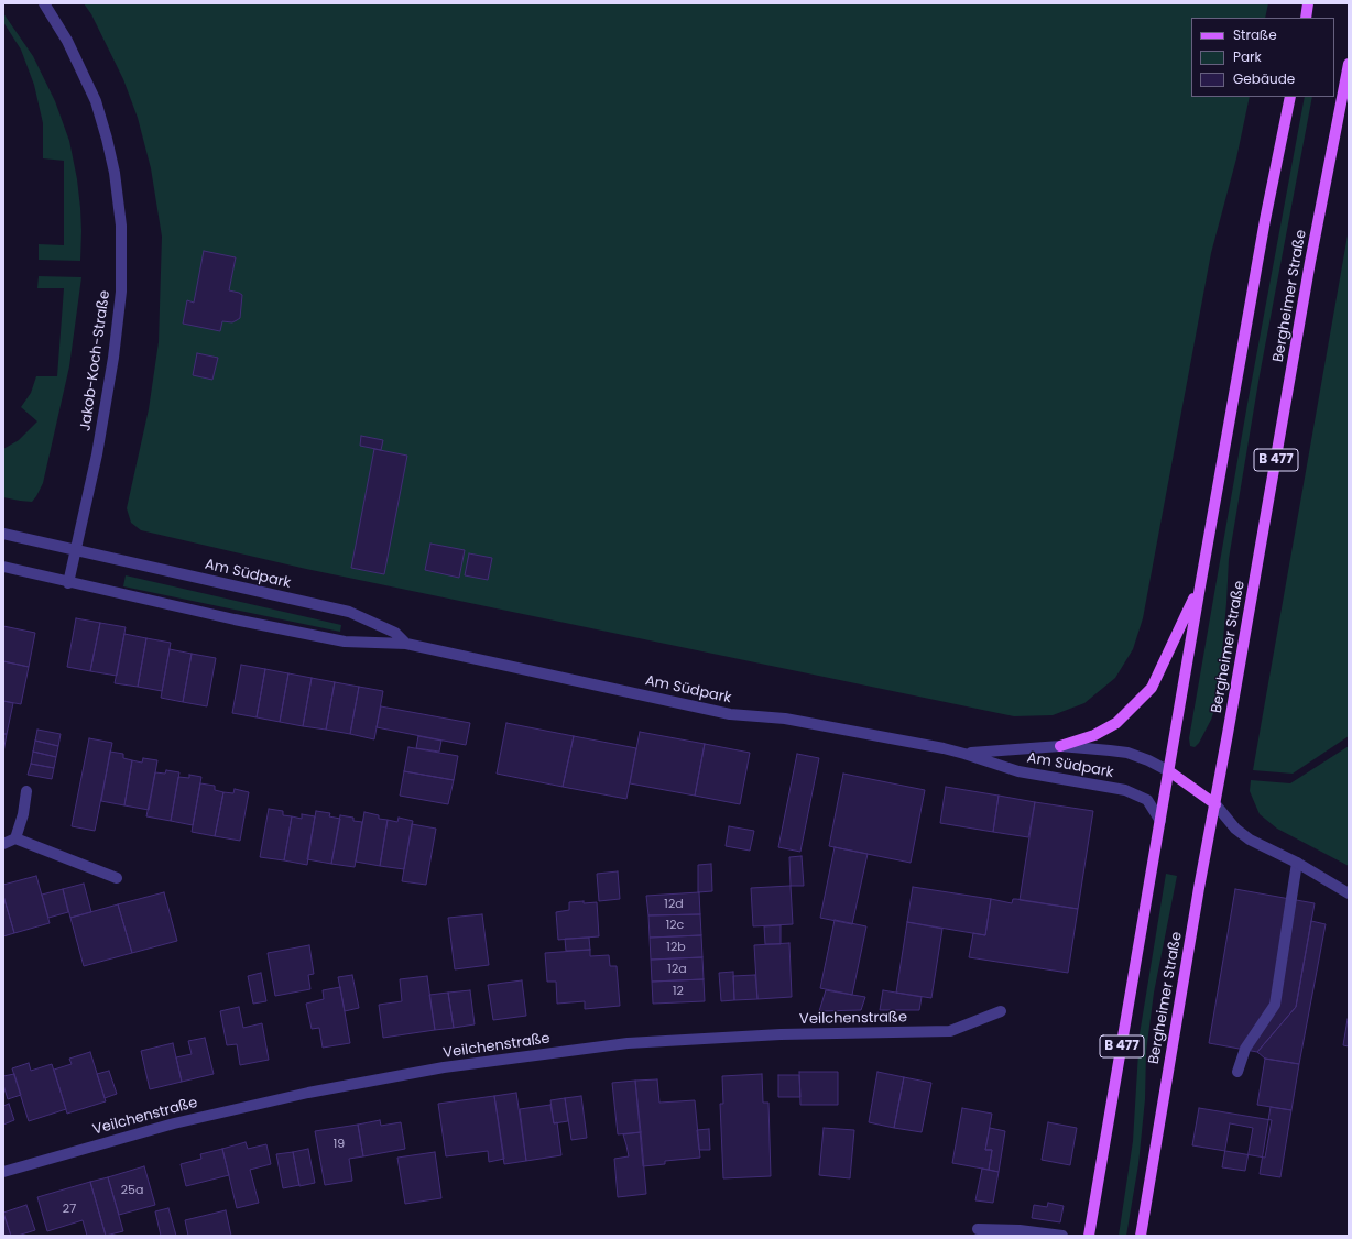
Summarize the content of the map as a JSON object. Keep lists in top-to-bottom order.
{
  "streets": {
    "main road": ["Bergheimer Straße", "B 477"],
    "street": ["Jakob-Koch-Straße", "Am Südpark", "Veilchenstraße"]
  },
  "crossings": [
    ["Jakob-Koch-Straße", "Am Südpark"],
    ["B 477", "Am Südpark"]
  ],
  "house_numbers": [
    "12d",
    "12c",
    "12b",
    "12a",
    "12",
    "19",
    "25a",
    "27"
  ],
  "legend": ["Straße", "Park", "Gebäude"]
}
